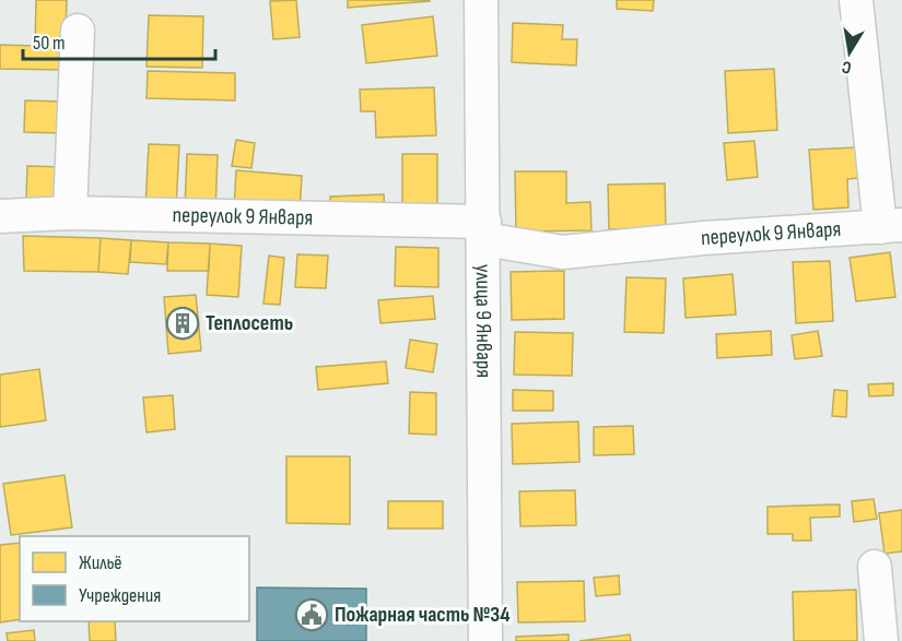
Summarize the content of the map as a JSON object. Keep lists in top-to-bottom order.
{
  "streets": {
    "street": ["переулок 9 Января", "улица 9 Января"]
  },
  "crossings": [
    ["переулок 9 Января", "улица 9 Января"]
  ],
  "places": {
    "building": ["Теплосеть"],
    "public building": ["Пожарная часть №34"]
  },
  "legend": ["Жильё", "Учреждения"],
  "scale_bar": "50 m",
  "north": "bottom"
}
